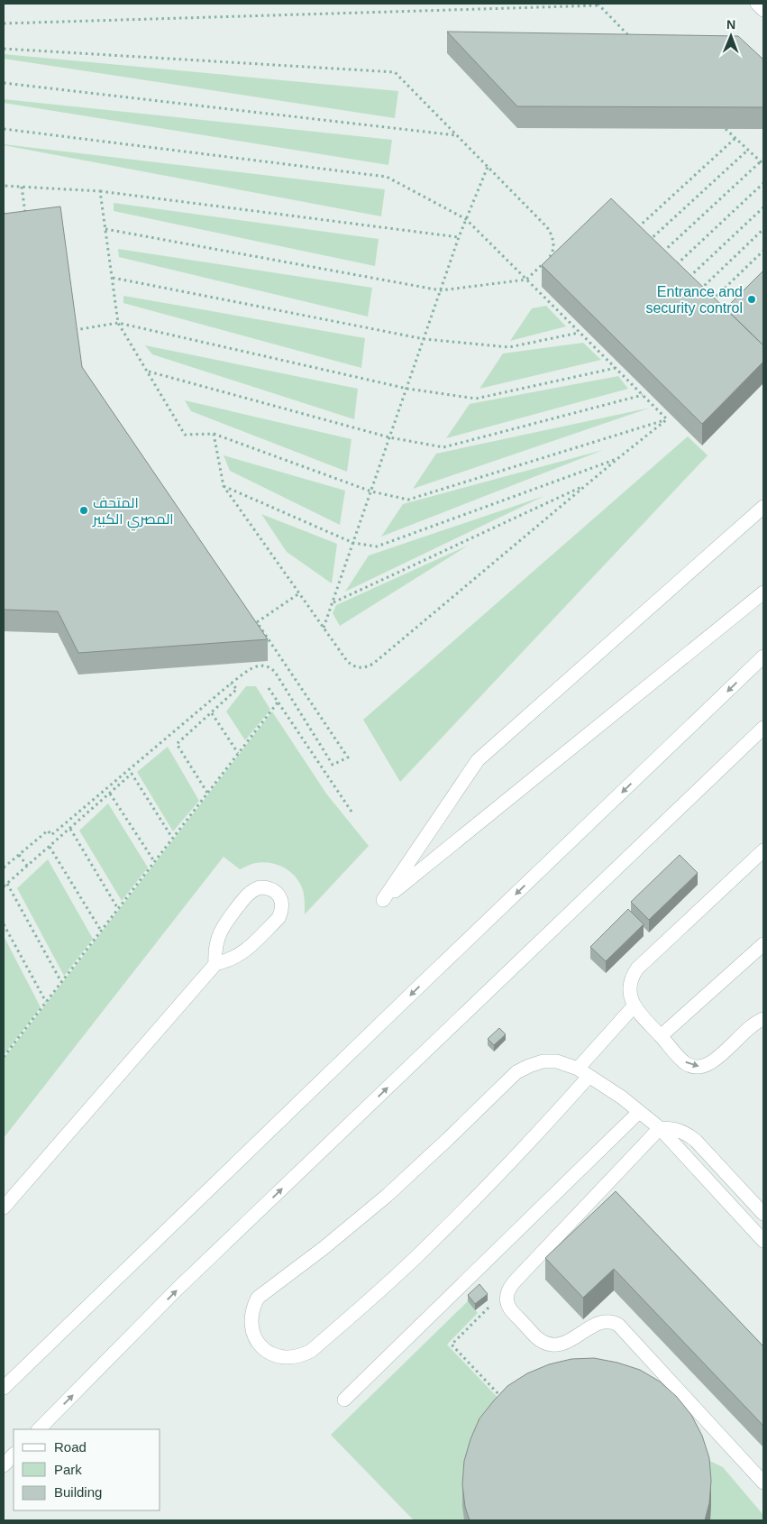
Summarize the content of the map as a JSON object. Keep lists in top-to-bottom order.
{
  "places": ["Entrance and security control", "المتحف المصري الكبير"],
  "legend": ["Road", "Park", "Building"],
  "north": "top"
}
